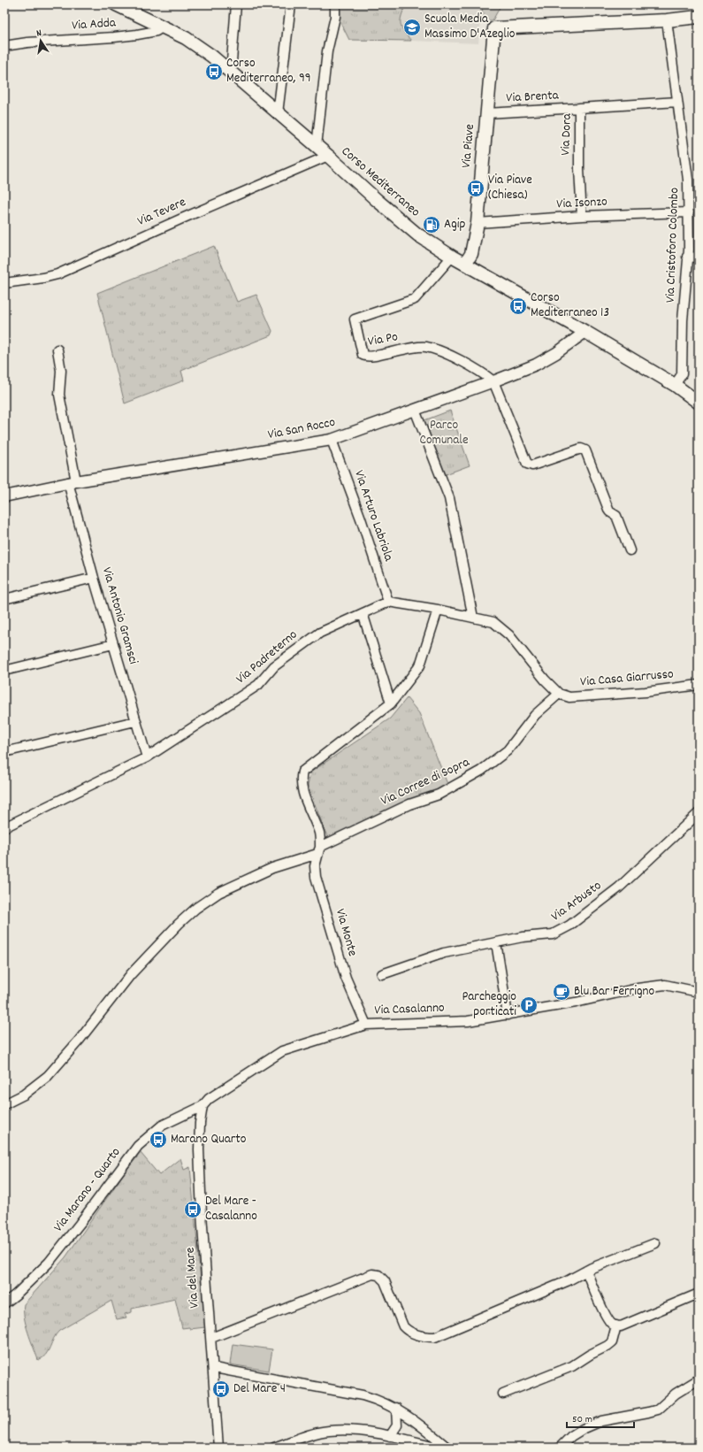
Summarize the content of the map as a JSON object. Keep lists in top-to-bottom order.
{
  "streets": {
    "main road": ["Via Piave", "Corso Mediterraneo"],
    "street": [
      "Via Adda",
      "Via Brenta",
      "Via Dora",
      "Via Isonzo",
      "Via Tevere",
      "Via Cristoforo Colombo",
      "Via Po",
      "Via San Rocco",
      "Via Arturo Labriola",
      "Via Antonio Gramsci",
      "Via Padreterno",
      "Via Casa Giarrusso",
      "Via Corree di Sopra",
      "Via Arbusto",
      "Via Monte",
      "Via Casalanno",
      "Via Marano - Quarto",
      "Via del Mare"
    ]
  },
  "crossings": [
    ["Via Adda", "Corso Mediterraneo"],
    ["Via Brenta", "Via Dora"],
    ["Via Brenta", "Via Piave"],
    ["Via Dora", "Via Isonzo"],
    ["Via Dora", "Via Cristoforo Colombo"],
    ["Via Piave", "Corso Mediterraneo"],
    ["Via Piave", "Via Isonzo"],
    ["Via Piave", "Via Cristoforo Colombo"],
    ["Corso Mediterraneo", "Via Tevere"],
    ["Corso Mediterraneo", "Via Cristoforo Colombo"],
    ["Corso Mediterraneo", "Via Po"],
    ["Corso Mediterraneo", "Via San Rocco"],
    ["Via Isonzo", "Via Cristoforo Colombo"],
    ["Via Po", "Via San Rocco"],
    ["Via San Rocco", "Via Arturo Labriola"],
    ["Via San Rocco", "Via Antonio Gramsci"],
    ["Via Arturo Labriola", "Via Padreterno"],
    ["Via Antonio Gramsci", "Via Padreterno"],
    ["Via Casa Giarrusso", "Via Corree di Sopra"],
    ["Via Corree di Sopra", "Via Monte"],
    ["Via Monte", "Via Casalanno"],
    ["Via Casalanno", "Via Marano - Quarto"],
    ["Via Casalanno", "Via del Mare"],
    ["Via Marano - Quarto", "Via del Mare"]
  ],
  "parks": ["Parco Comunale"],
  "places": {
    "school or university": ["Scuola Media Massimo D'Azeglio"],
    "bus stop": [
      "Corso Mediterraneo, 99",
      "Via Piave (Chiesa)",
      "Corso Mediterraneo 13",
      "Marano Quarto",
      "Del Mare - Casalanno",
      "Del Mare 4"
    ],
    "fuel station": ["Agip"],
    "cafe": ["Blu Bar Ferrigno"],
    "parking": ["Parcheggio porticati"]
  },
  "scale_bar": "50 m",
  "north": "top"
}
